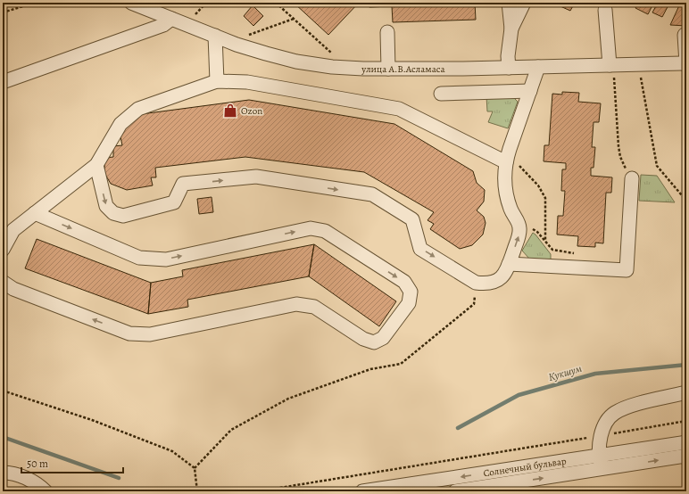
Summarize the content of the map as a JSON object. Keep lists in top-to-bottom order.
{
  "streets": {
    "street": ["улица А.В.Асламаса", "Солнечный бульвар"]
  },
  "water": ["Кукшум"],
  "places": {
    "shop": ["Ozon"]
  },
  "scale_bar": "50 m"
}
